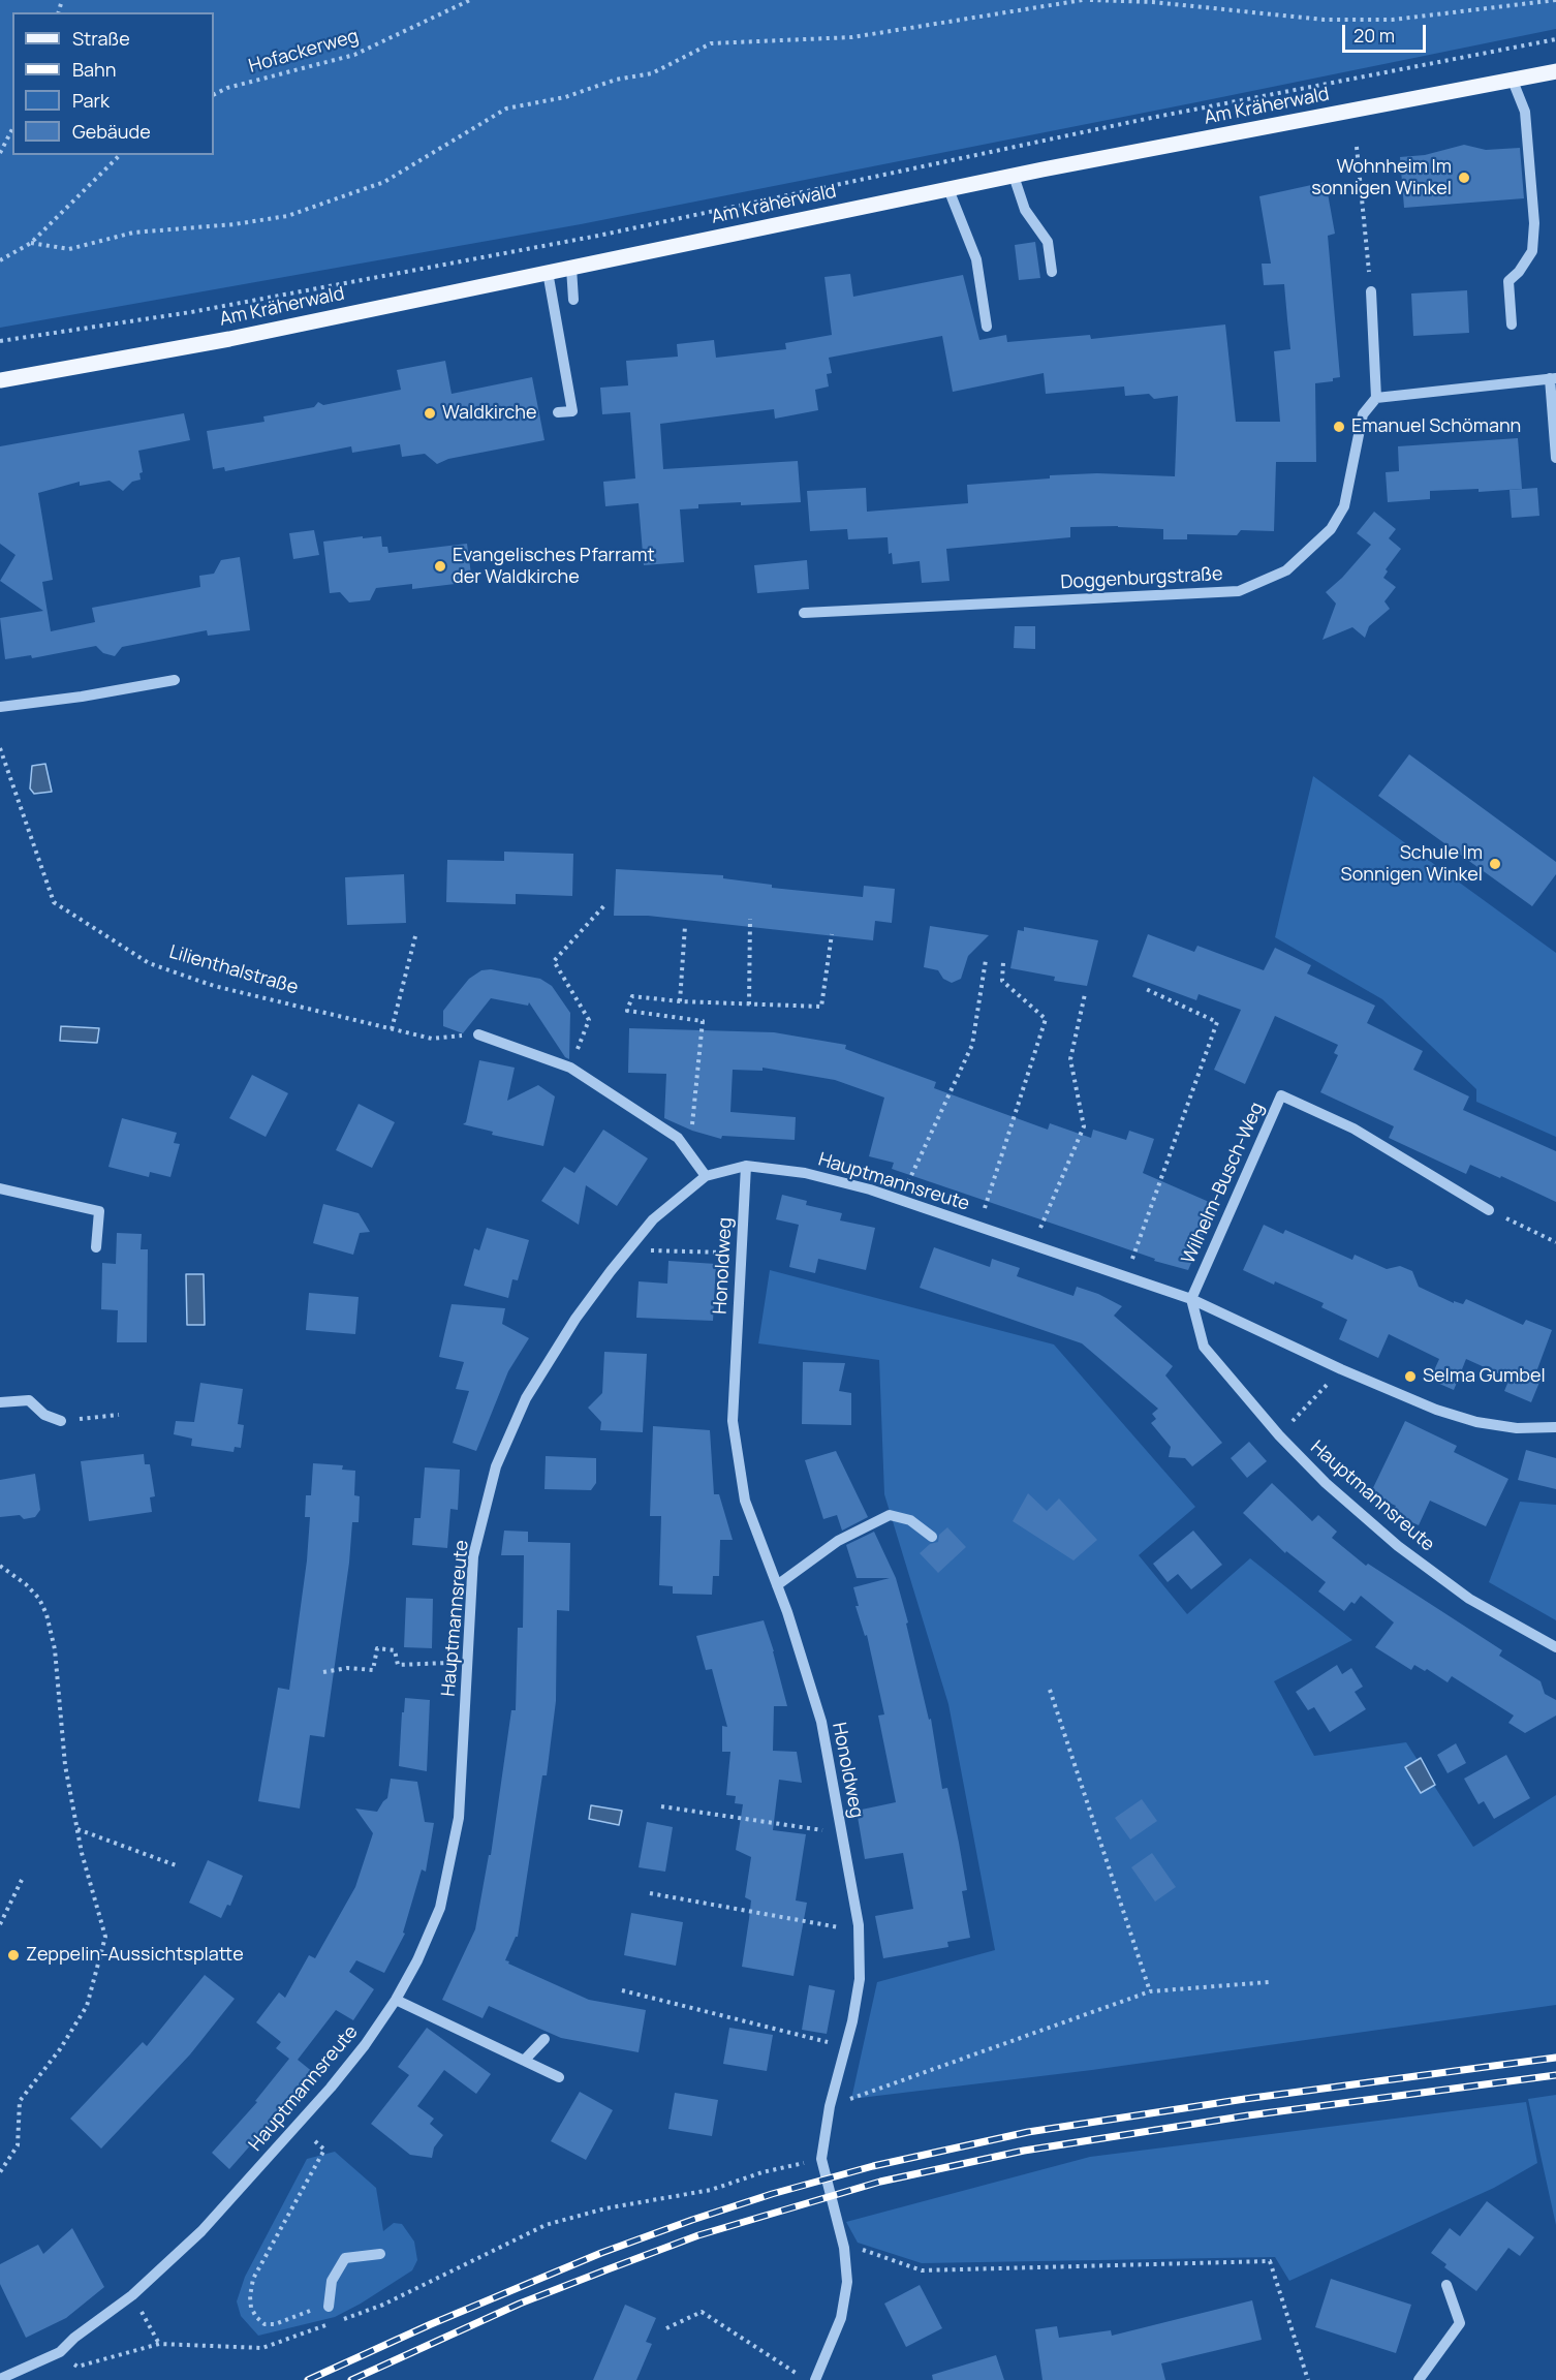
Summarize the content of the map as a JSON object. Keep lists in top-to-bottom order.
{
  "streets": {
    "main road": ["Am Kräherwald"],
    "street": [
      "Doggenburgstraße",
      "Hauptmannsreute",
      "Wilhelm-Busch-Weg",
      "Honoldweg"
    ],
    "path": ["Hofackerweg", "Lilienthalstraße"]
  },
  "crossings": [
    ["Hauptmannsreute", "Wilhelm-Busch-Weg"],
    ["Hauptmannsreute", "Honoldweg"]
  ],
  "places": [
    "Wohnheim Im sonnigen Winkel",
    "Waldkirche",
    "Emanuel Schömann",
    "Evangelisches Pfarramt der Waldkirche",
    "Schule Im Sonnigen Winkel",
    "Selma Gumbel",
    "Zeppelin-Aussichtsplatte"
  ],
  "legend": [
    "Straße",
    "Bahn",
    "Park",
    "Gebäude"
  ],
  "scale_bar": "20 m"
}
